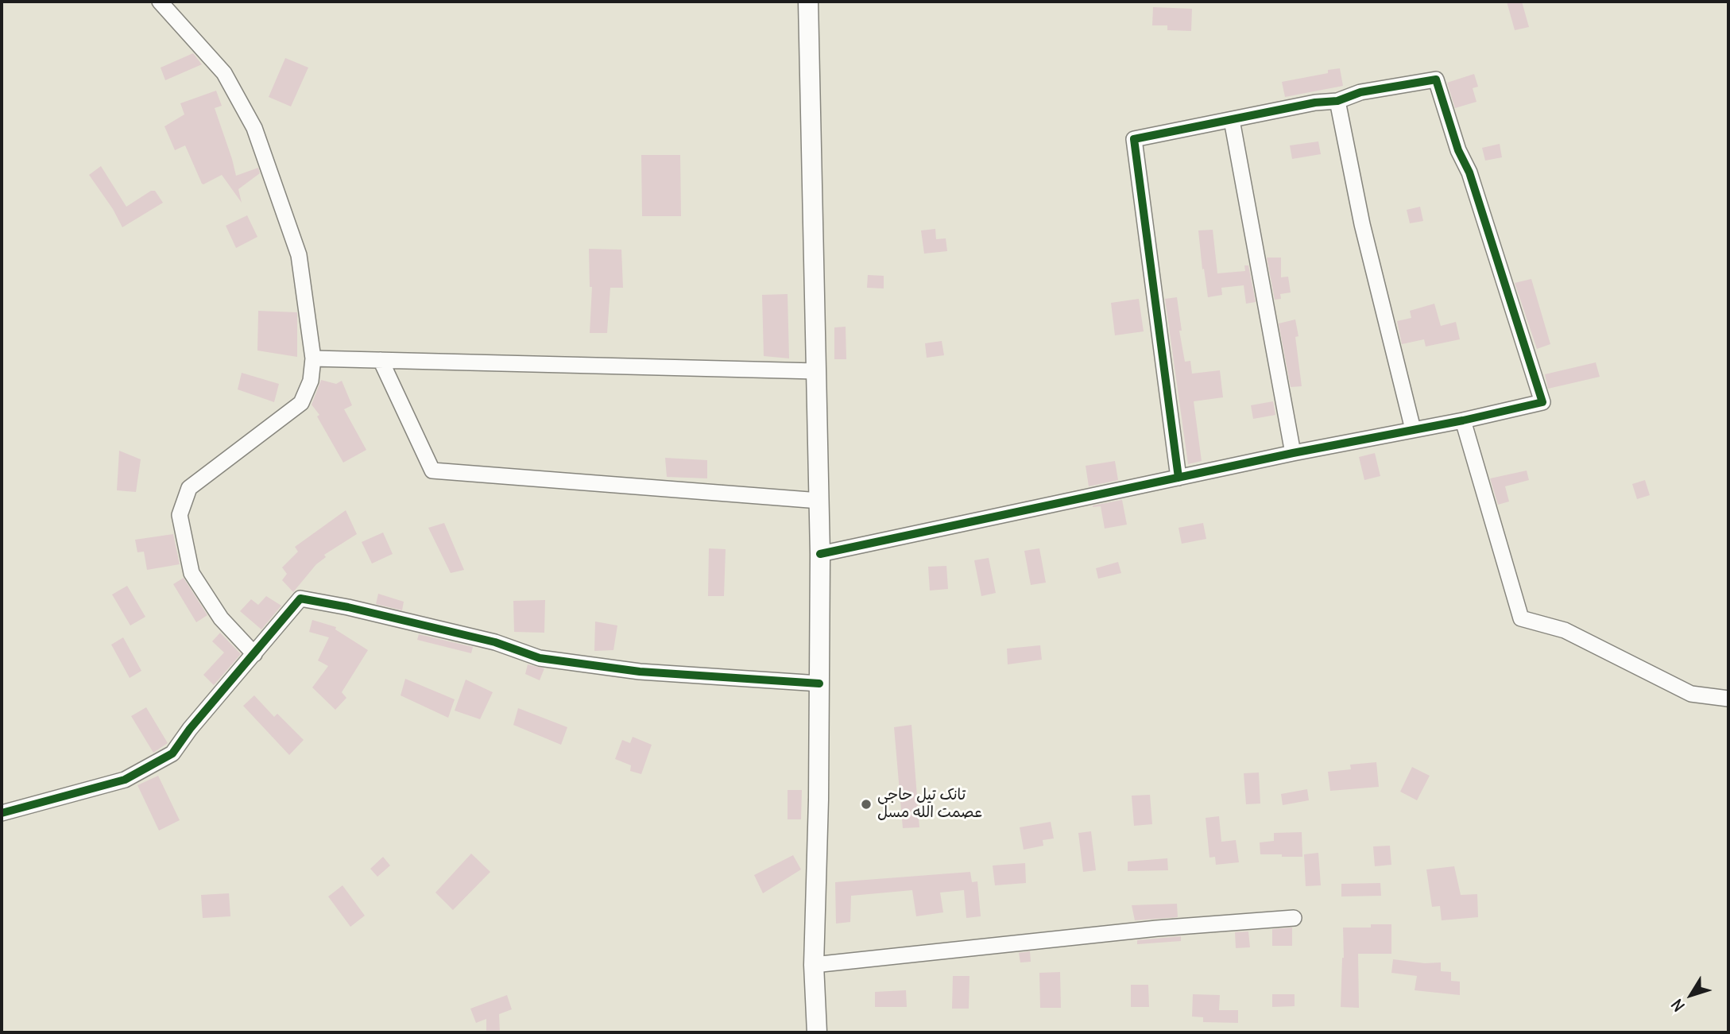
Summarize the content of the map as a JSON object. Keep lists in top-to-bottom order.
{
  "places": ["تانک تیل حاجی عصمت الله مسل"],
  "north": "bottom left"
}
